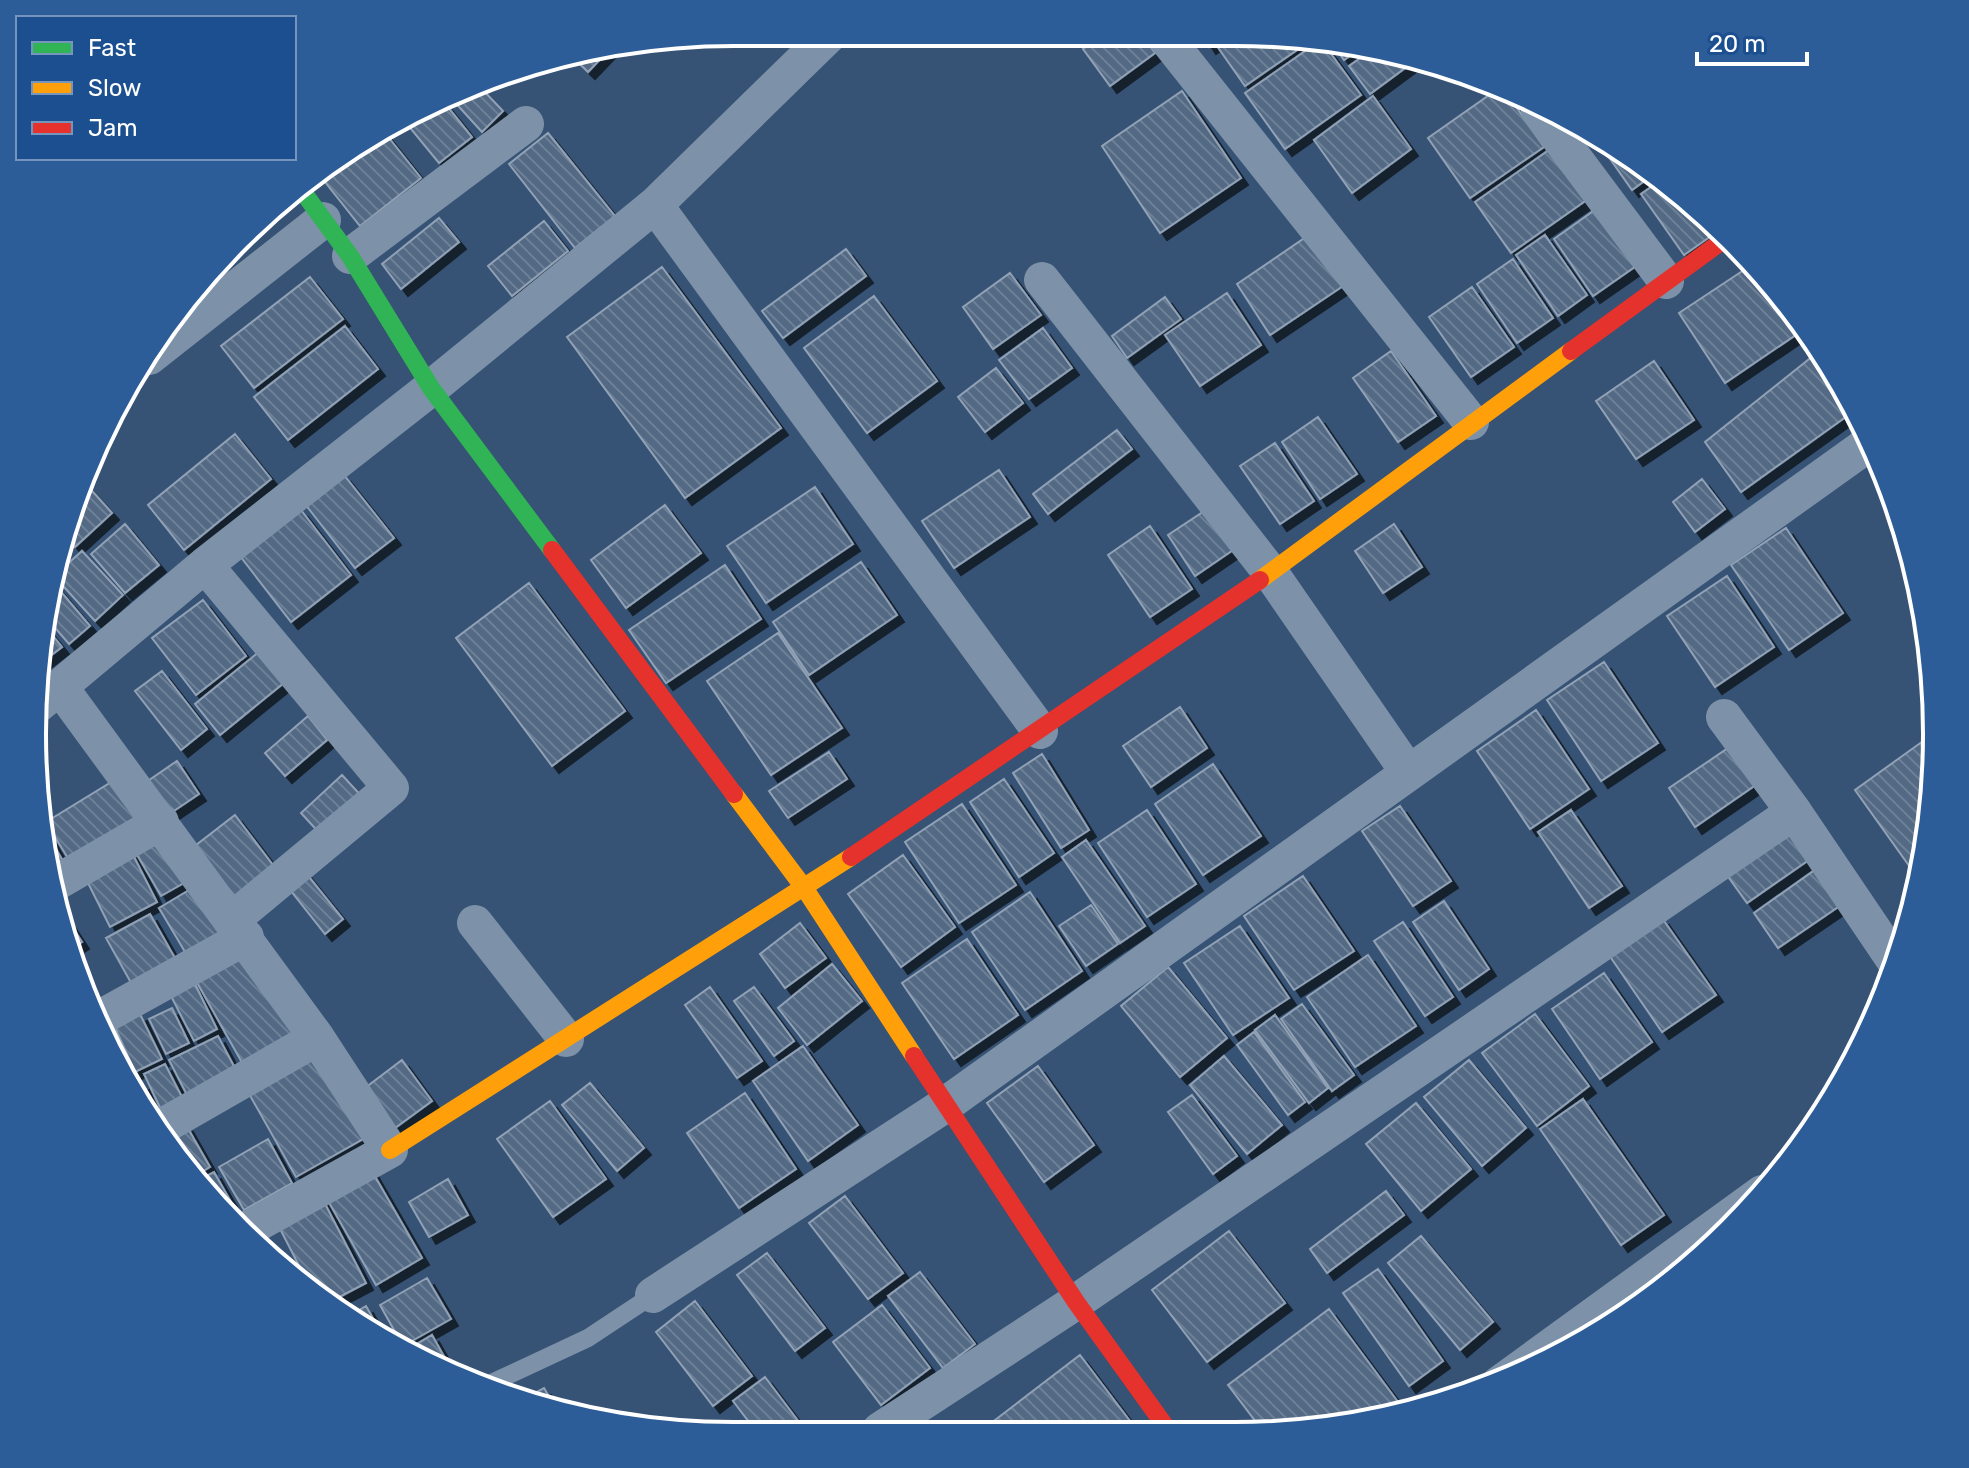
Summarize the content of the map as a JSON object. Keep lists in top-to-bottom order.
{
  "legend": ["Fast", "Slow", "Jam"],
  "scale_bar": "20 m"
}
